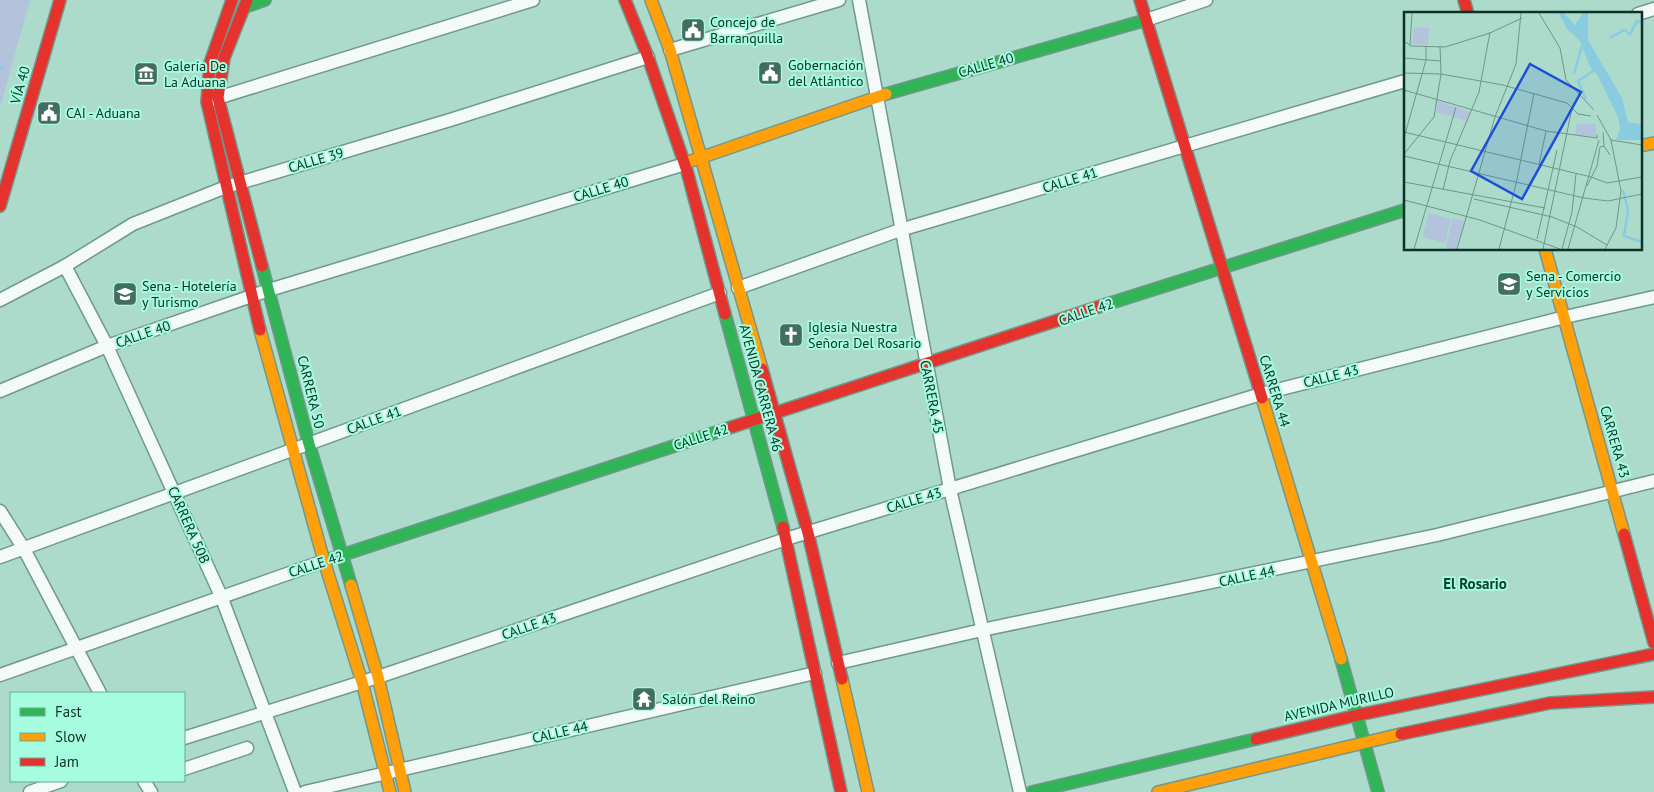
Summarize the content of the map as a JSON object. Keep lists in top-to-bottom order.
{
  "streets": {
    "main road": [
      "CALLE 40",
      "VÍA 40",
      "CALLE 42",
      "AVENIDA CARRERA 46",
      "CARRERA 44",
      "CARRERA 50",
      "CARRERA 43",
      "AVENIDA MURILLO"
    ],
    "street": [
      "CALLE 39",
      "CALLE 41",
      "CALLE 43",
      "CARRERA 45",
      "CARRERA 50B",
      "CALLE 44"
    ]
  },
  "crossings": [
    ["CALLE 40", "AVENIDA CARRERA 46"],
    ["CALLE 40", "CARRERA 44"],
    ["CALLE 40", "CARRERA 50"],
    ["CALLE 40", "CARRERA 45"],
    ["CALLE 40", "CARRERA 50B"],
    ["CALLE 39", "AVENIDA CARRERA 46"],
    ["CALLE 39", "CARRERA 50"],
    ["CALLE 39", "CARRERA 50B"],
    ["CALLE 41", "AVENIDA CARRERA 46"],
    ["CALLE 41", "CARRERA 44"],
    ["CALLE 41", "CARRERA 50"],
    ["CALLE 41", "CARRERA 45"],
    ["CALLE 41", "CARRERA 50B"],
    ["CALLE 42", "AVENIDA CARRERA 46"],
    ["CALLE 42", "CARRERA 44"],
    ["CALLE 42", "CARRERA 50"],
    ["CALLE 42", "CARRERA 45"],
    ["CALLE 42", "CARRERA 50B"],
    ["CALLE 43", "AVENIDA CARRERA 46"],
    ["CALLE 43", "CARRERA 44"],
    ["CALLE 43", "CARRERA 50"],
    ["CALLE 43", "CARRERA 45"],
    ["CALLE 43", "CARRERA 43"],
    ["CALLE 43", "CARRERA 50B"],
    ["AVENIDA CARRERA 46", "CALLE 44"],
    ["CARRERA 44", "CALLE 44"],
    ["CARRERA 44", "AVENIDA MURILLO"],
    ["CARRERA 50", "CALLE 44"],
    ["CARRERA 45", "CALLE 44"],
    ["CARRERA 43", "CALLE 44"]
  ],
  "districts": ["El Rosario"],
  "places": {
    "public building": ["Concejo de Barranquilla", "Gobernación del Atlántico", "CAI - Aduana"],
    "museum": ["Galería De La Aduana"],
    "school or university": ["Sena - Comercio y Servicios", "Sena - Hotelería y Turismo"],
    "church": ["Iglesia Nuestra Señora Del Rosario"],
    "temple": ["Salón del Reino"]
  },
  "legend": ["Fast", "Slow", "Jam"]
}
